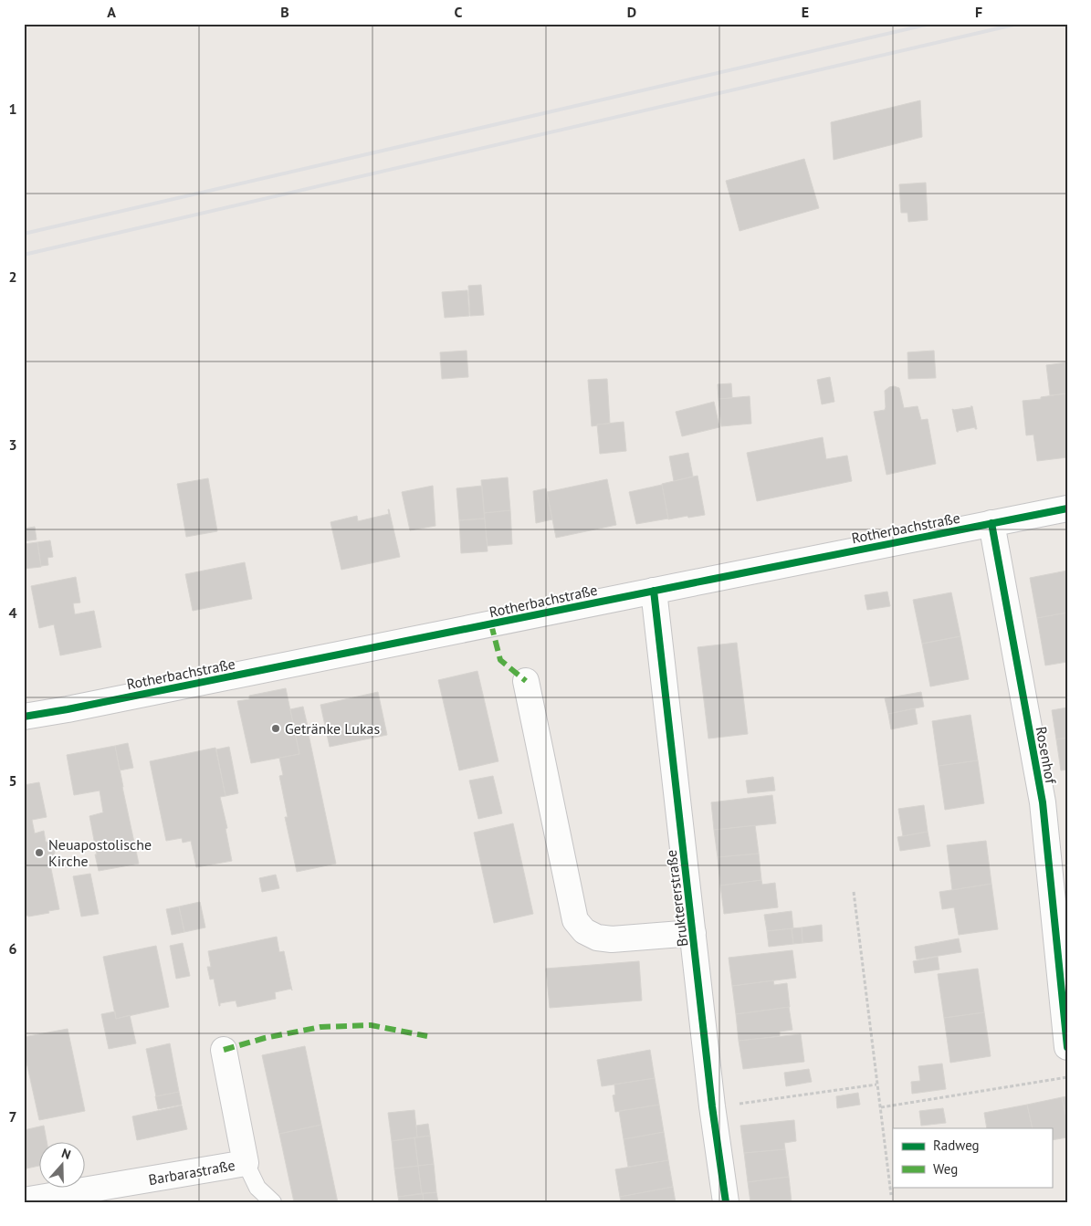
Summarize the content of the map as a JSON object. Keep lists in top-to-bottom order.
{
  "streets": {
    "street": [
      "Rotherbachstraße",
      "Rosenhof",
      "Bruktererstraße",
      "Barbarastraße"
    ]
  },
  "crossings": [
    ["Rotherbachstraße", "Rosenhof"],
    ["Rotherbachstraße", "Bruktererstraße"]
  ],
  "places": ["Getränke Lukas", "Neuapostolische Kirche"],
  "legend": ["Radweg", "Weg"],
  "north": "top",
  "grid": {
    "columns": [
      "A",
      "B",
      "C",
      "D",
      "E",
      "F"
    ],
    "rows": [
      "1",
      "2",
      "3",
      "4",
      "5",
      "6",
      "7"
    ]
  }
}
